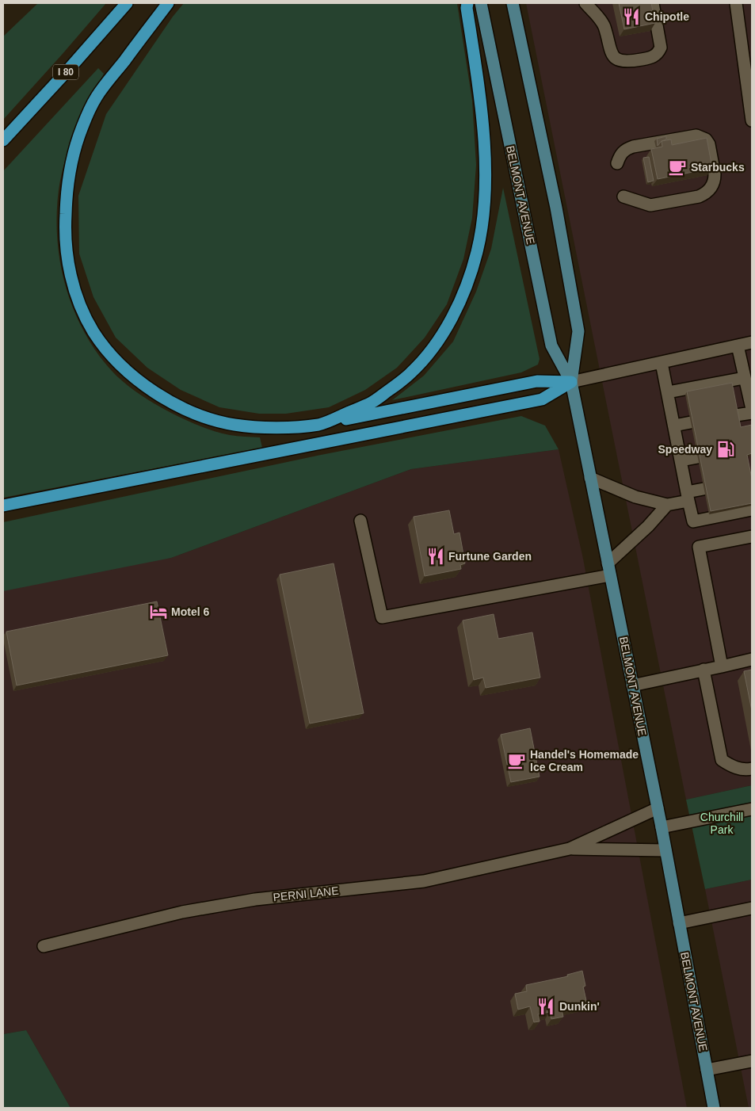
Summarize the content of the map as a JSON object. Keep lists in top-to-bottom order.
{
  "streets": {
    "highway": ["I 80"],
    "main road": ["BELMONT AVENUE"],
    "lane": ["PERNI LANE"]
  },
  "parks": ["Churchill Park"],
  "places": {
    "restaurant": ["Chipotle", "Furtune Garden", "Dunkin'"],
    "cafe": ["Starbucks", "Handel's Homemade Ice Cream"],
    "fuel station": ["Speedway"],
    "hotel": ["Motel 6"]
  }
}
